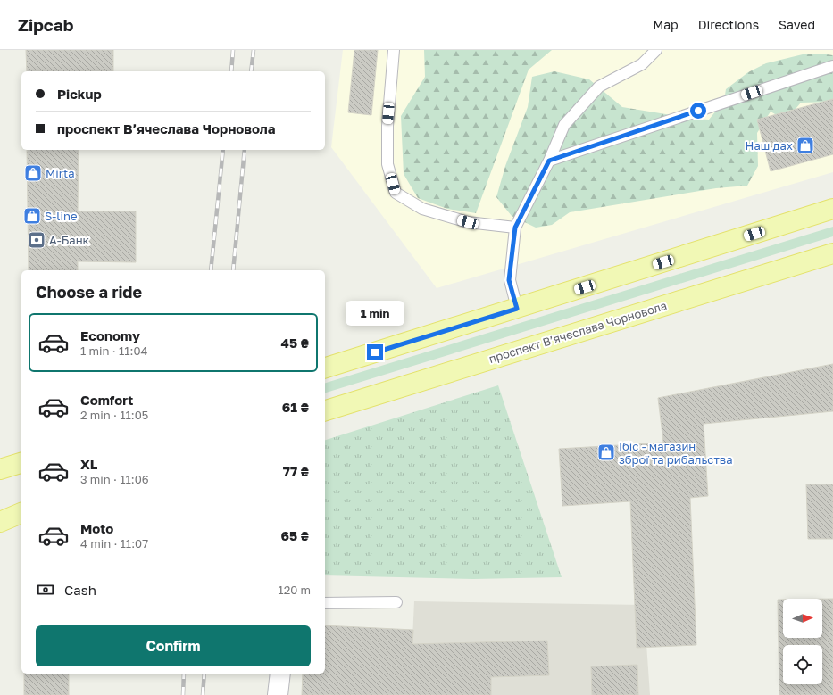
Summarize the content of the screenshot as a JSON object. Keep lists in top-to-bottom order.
{
  "streets": {
    "main road": ["проспект Вʼячеслава Чорновола"]
  },
  "places": {
    "shop": [
      "Наш дах",
      "Mirta",
      "S-line",
      "Ібіс - магазин зброї та рибальства"
    ],
    "bank": ["А-Банк"]
  },
  "north": "right",
  "page": {
    "header": "Zipcab",
    "nav": ["Map", "Directions", "Saved"],
    "banner": ["Pickup", "проспект Вʼячеслава Чорновола"],
    "heading": "Choose a ride",
    "bubble": "1 min",
    "list": [
      {
        "name": "Economy",
        "note": "1 min · 11:04",
        "value": "45 ₴"
      },
      {
        "name": "Comfort",
        "note": "2 min · 11:05",
        "value": "61 ₴"
      },
      {
        "name": "XL",
        "note": "3 min · 11:06",
        "value": "77 ₴"
      },
      {
        "name": "Moto",
        "note": "4 min · 11:07",
        "value": "65 ₴"
      }
    ],
    "pay": ["Cash", "120 m"],
    "buttons": "Confirm"
  }
}
